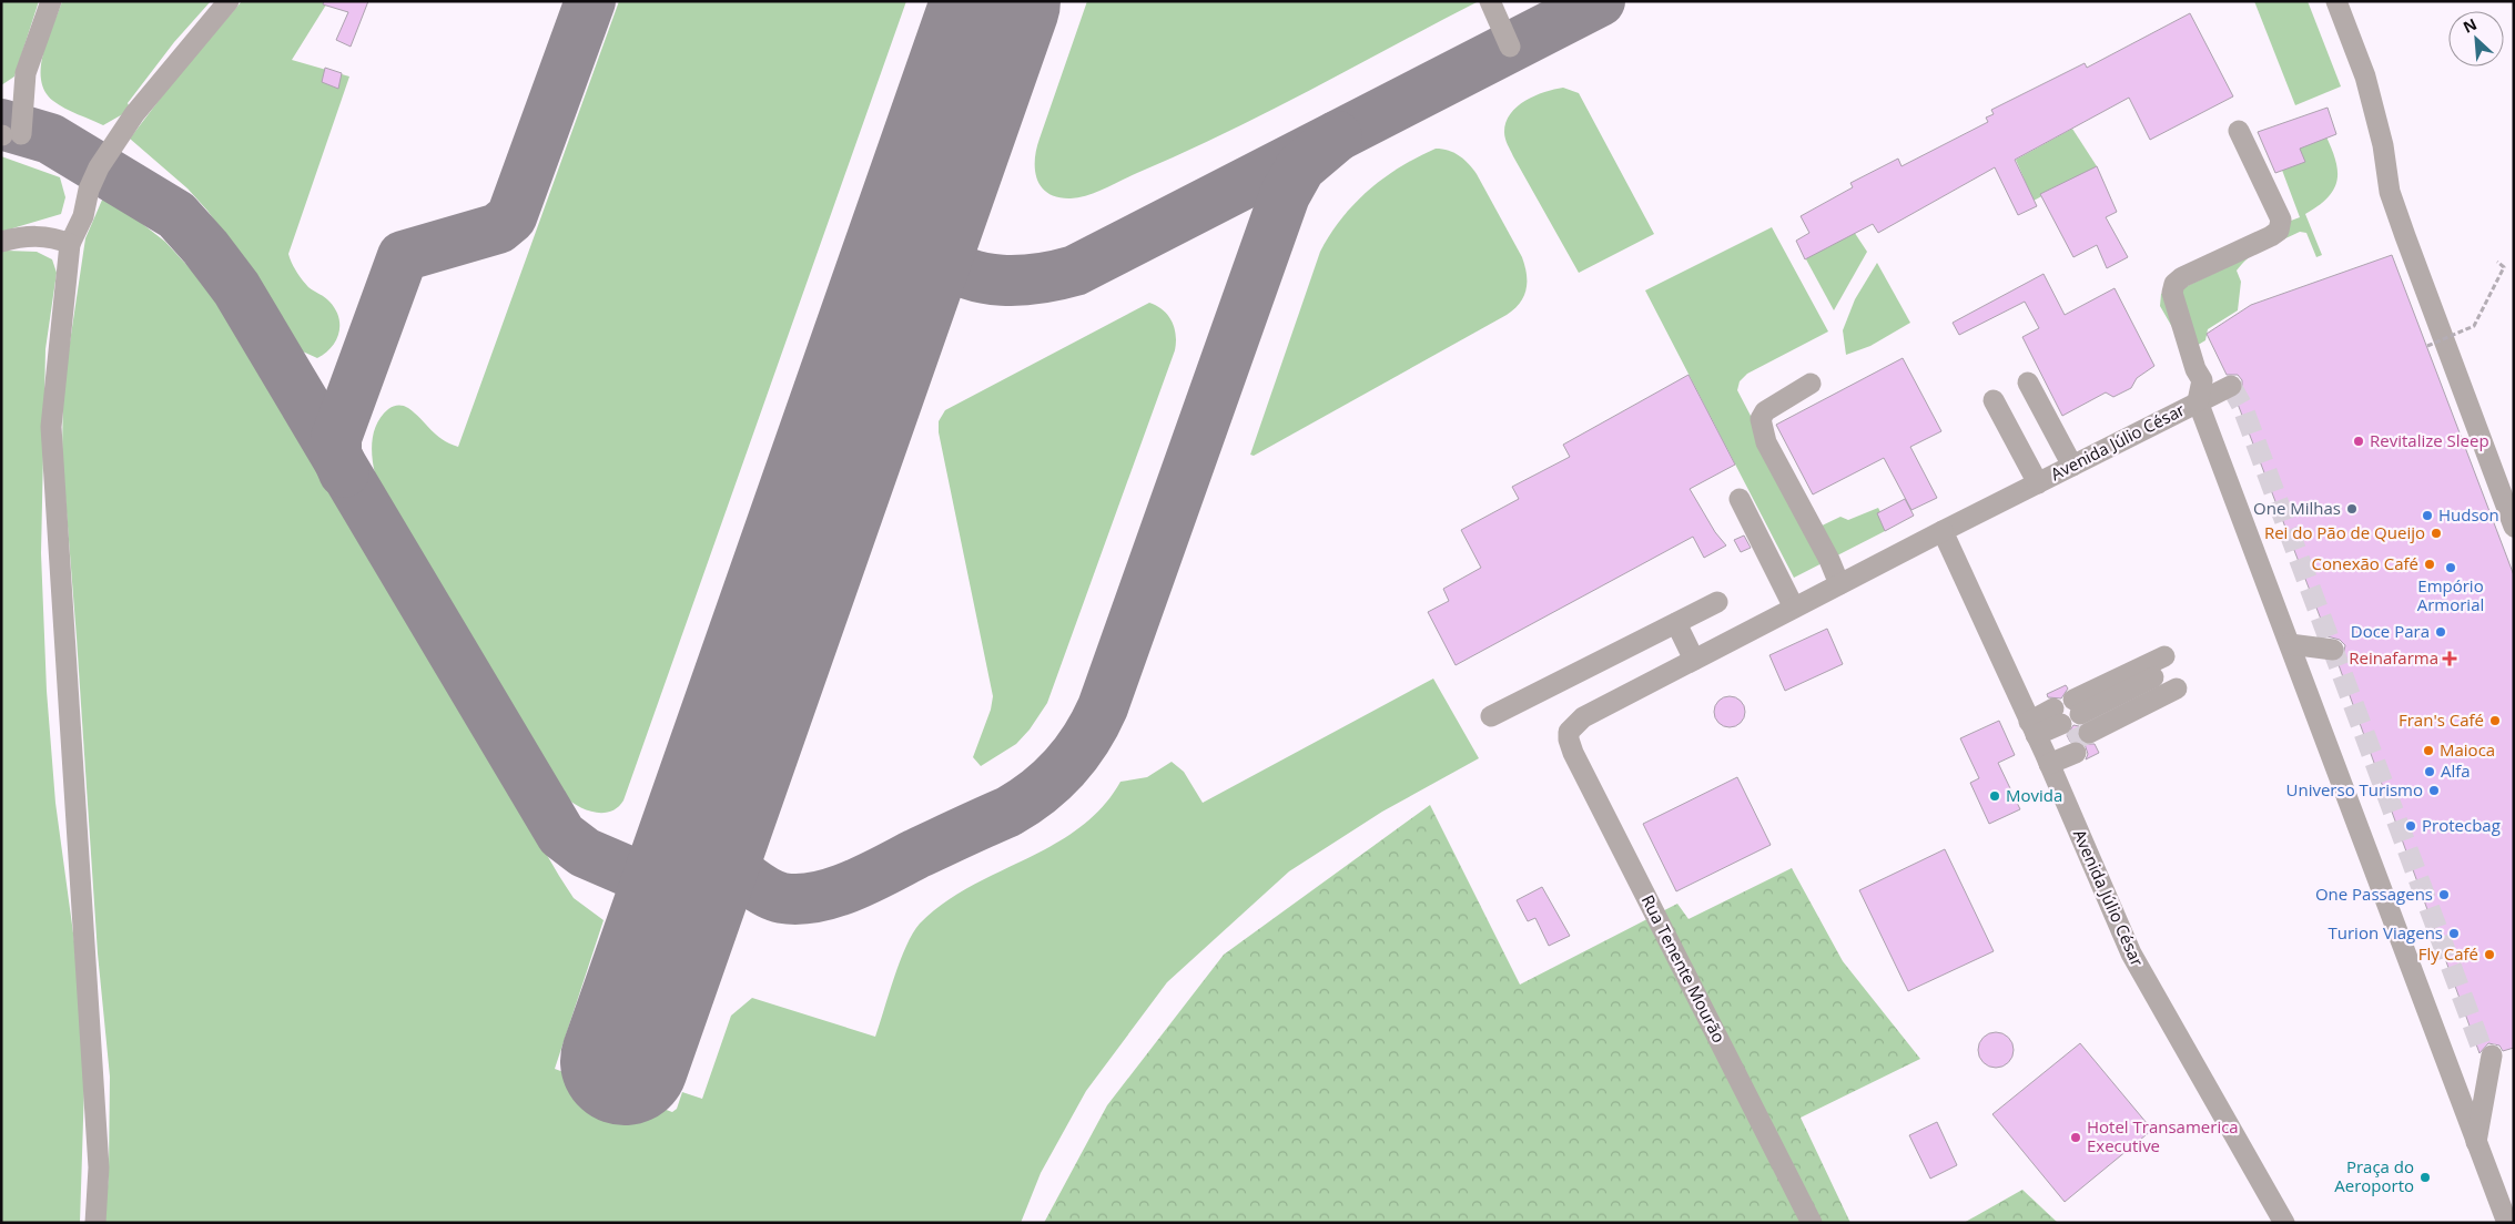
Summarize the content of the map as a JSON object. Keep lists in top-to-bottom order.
{
  "streets": {
    "street": ["Avenida Júlio César", "Rua Tenente Mourão"]
  },
  "places": {
    "other": [
      "Revitalize Sleep",
      "One Milhas",
      "Hudson",
      "Rei do Pão de Queijo",
      "Conexão Café",
      "Empório Armorial",
      "Doce Para",
      "Fran's Café",
      "Maioca",
      "Alfa",
      "Universo Turismo",
      "Movida",
      "Protecbag",
      "One Passagens",
      "Turion Viagens",
      "Fly Café",
      "Hotel Transamerica Executive",
      "Praça do Aeroporto"
    ],
    "health": ["Reinafarma"]
  },
  "north": "top left"
}
